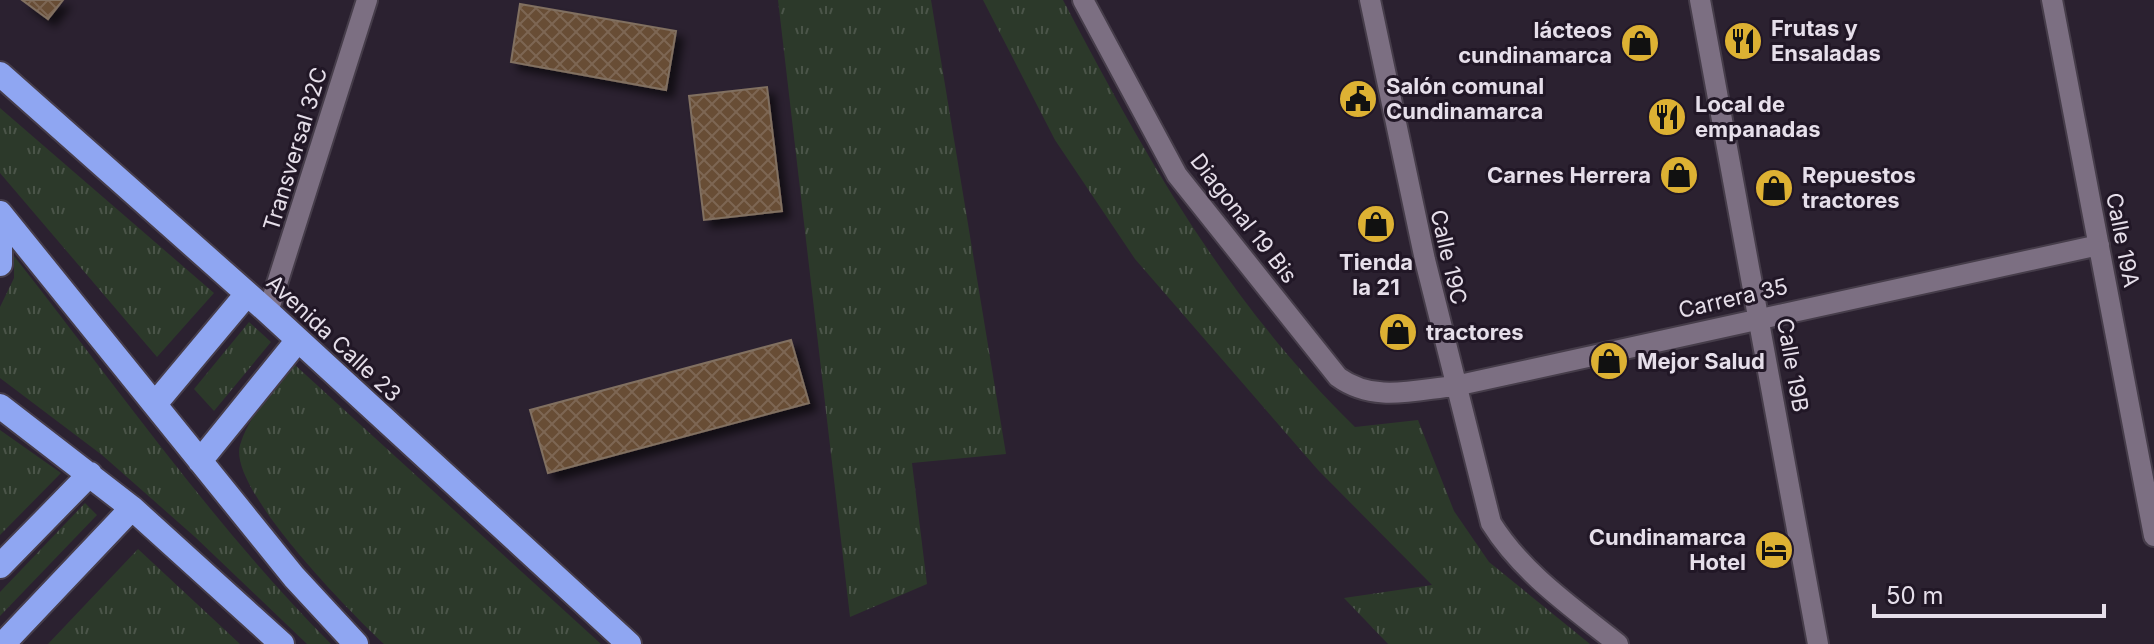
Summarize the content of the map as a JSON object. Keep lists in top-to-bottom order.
{
  "streets": {
    "highway": ["Avenida Calle 23"],
    "street": [
      "Transversal 32C",
      "Diagonal 19 Bis",
      "Calle 19A",
      "Calle 19C",
      "Carrera 35",
      "Calle 19B"
    ]
  },
  "crossings": [
    ["Transversal 32C", "Avenida Calle 23"],
    ["Diagonal 19 Bis", "Carrera 35"],
    ["Calle 19A", "Carrera 35"],
    ["Calle 19C", "Carrera 35"],
    ["Carrera 35", "Calle 19B"]
  ],
  "places": {
    "restaurant": ["Frutas y Ensaladas", "Local de empanadas"],
    "shop": [
      "lácteos cundinamarca",
      "Carnes Herrera",
      "Repuestos tractores",
      "Tienda la 21",
      "tractores",
      "Mejor Salud"
    ],
    "public building": ["Salón comunal Cundinamarca"],
    "hotel": ["Cundinamarca Hotel"]
  },
  "scale_bar": "50 m"
}
